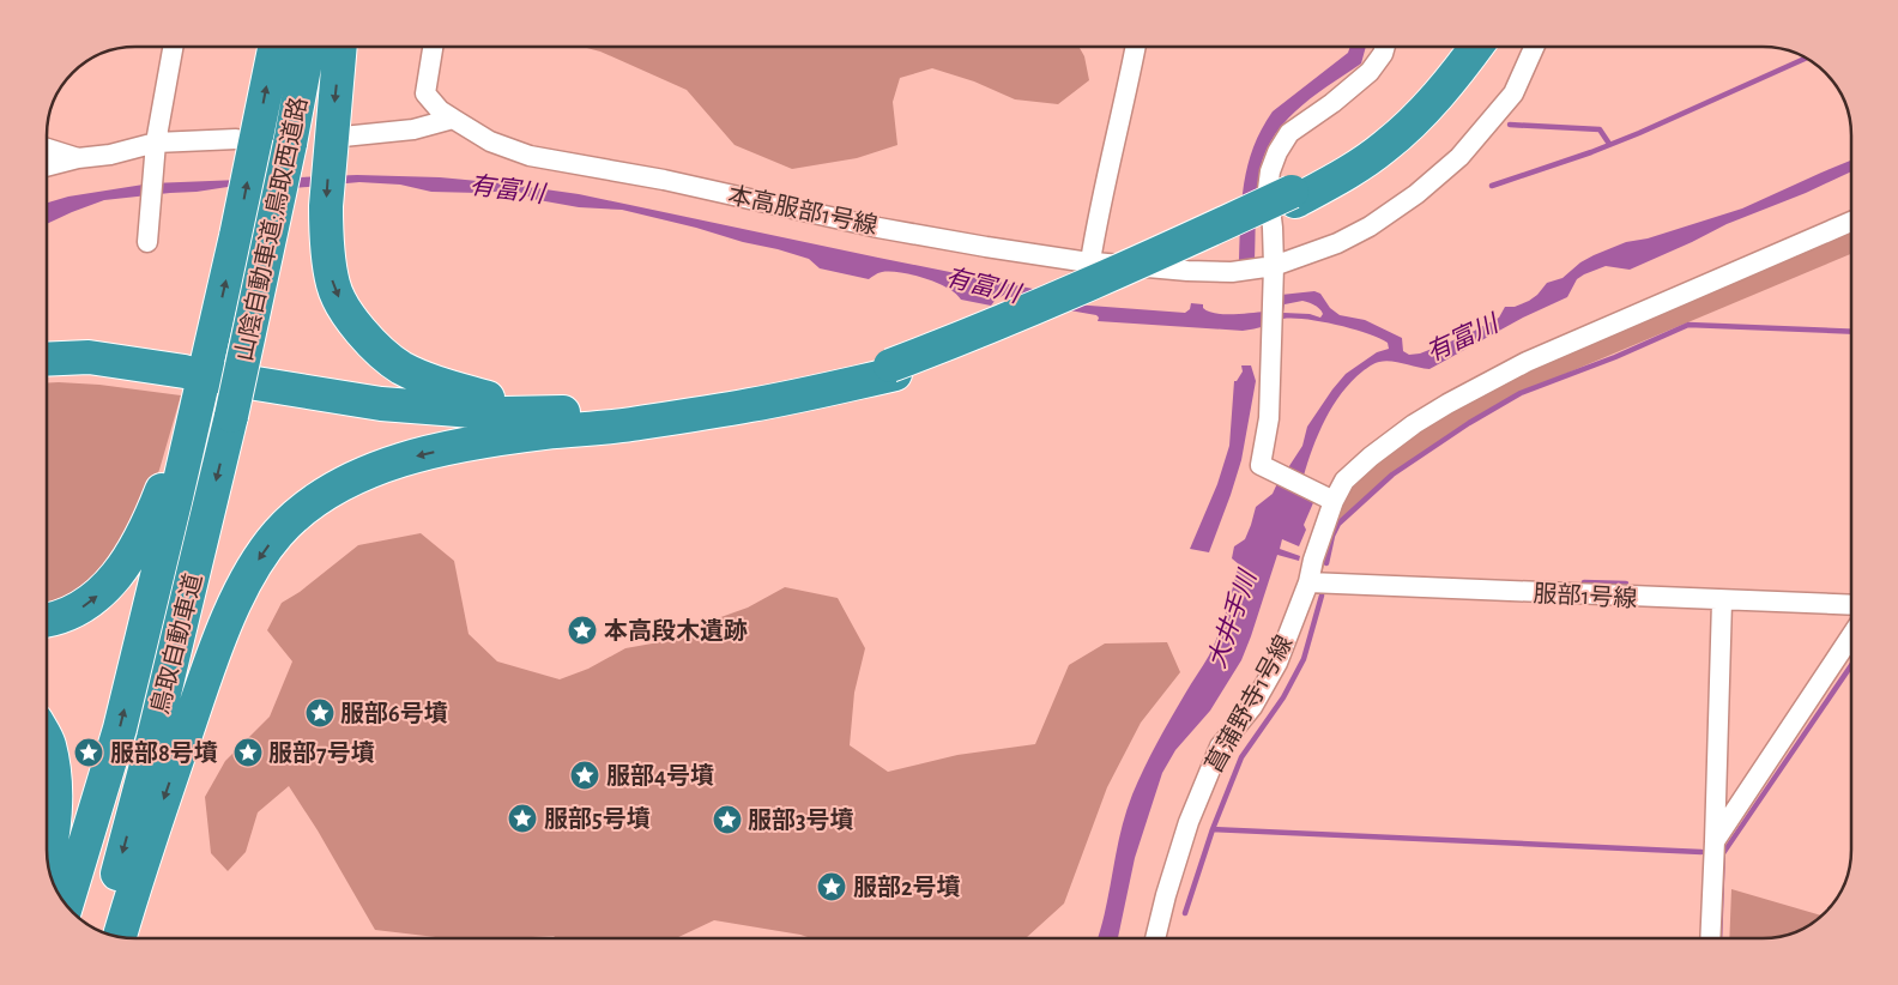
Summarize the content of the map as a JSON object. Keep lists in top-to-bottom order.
{
  "streets": {
    "highway": ["山陰自動車道;鳥取西道路", "鳥取自動車道"],
    "street": ["本高服部1号線", "服部1号線", "菖蒲野寺1号線"]
  },
  "crossings": [
    ["山陰自動車道;鳥取西道路", "鳥取自動車道"],
    ["服部1号線", "菖蒲野寺1号線"]
  ],
  "water": ["有富川", "大井手川"],
  "places": {
    "place": [
      "本高段木遺跡",
      "服部6号墳",
      "服部8号墳",
      "服部7号墳",
      "服部4号墳",
      "服部5号墳",
      "服部3号墳",
      "服部2号墳"
    ]
  }
}
